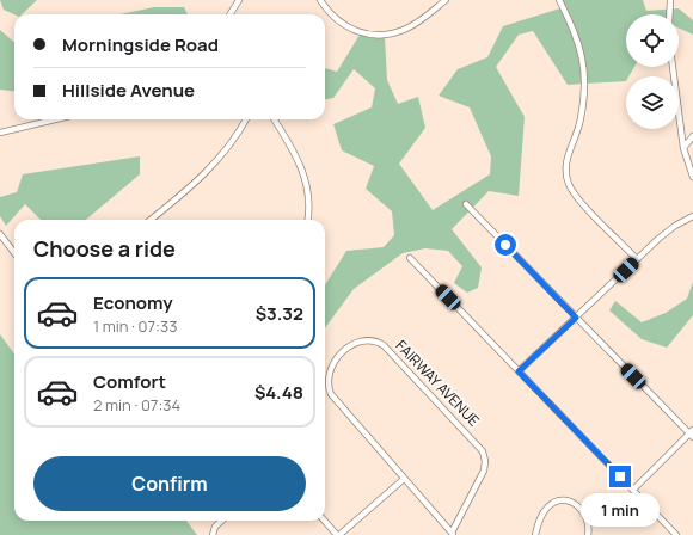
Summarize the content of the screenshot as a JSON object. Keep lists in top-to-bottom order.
{
  "streets": {
    "street": ["FAIRWAY AVENUE"]
  },
  "page": {
    "banner": ["Morningside Road", "Hillside Avenue"],
    "heading": "Choose a ride",
    "list": [
      {
        "name": "Economy",
        "note": "1 min · 07:33",
        "value": "$3.32"
      },
      {
        "name": "Comfort",
        "note": "2 min · 07:34",
        "value": "$4.48"
      }
    ],
    "buttons": "Confirm",
    "bubble": "1 min"
  }
}
